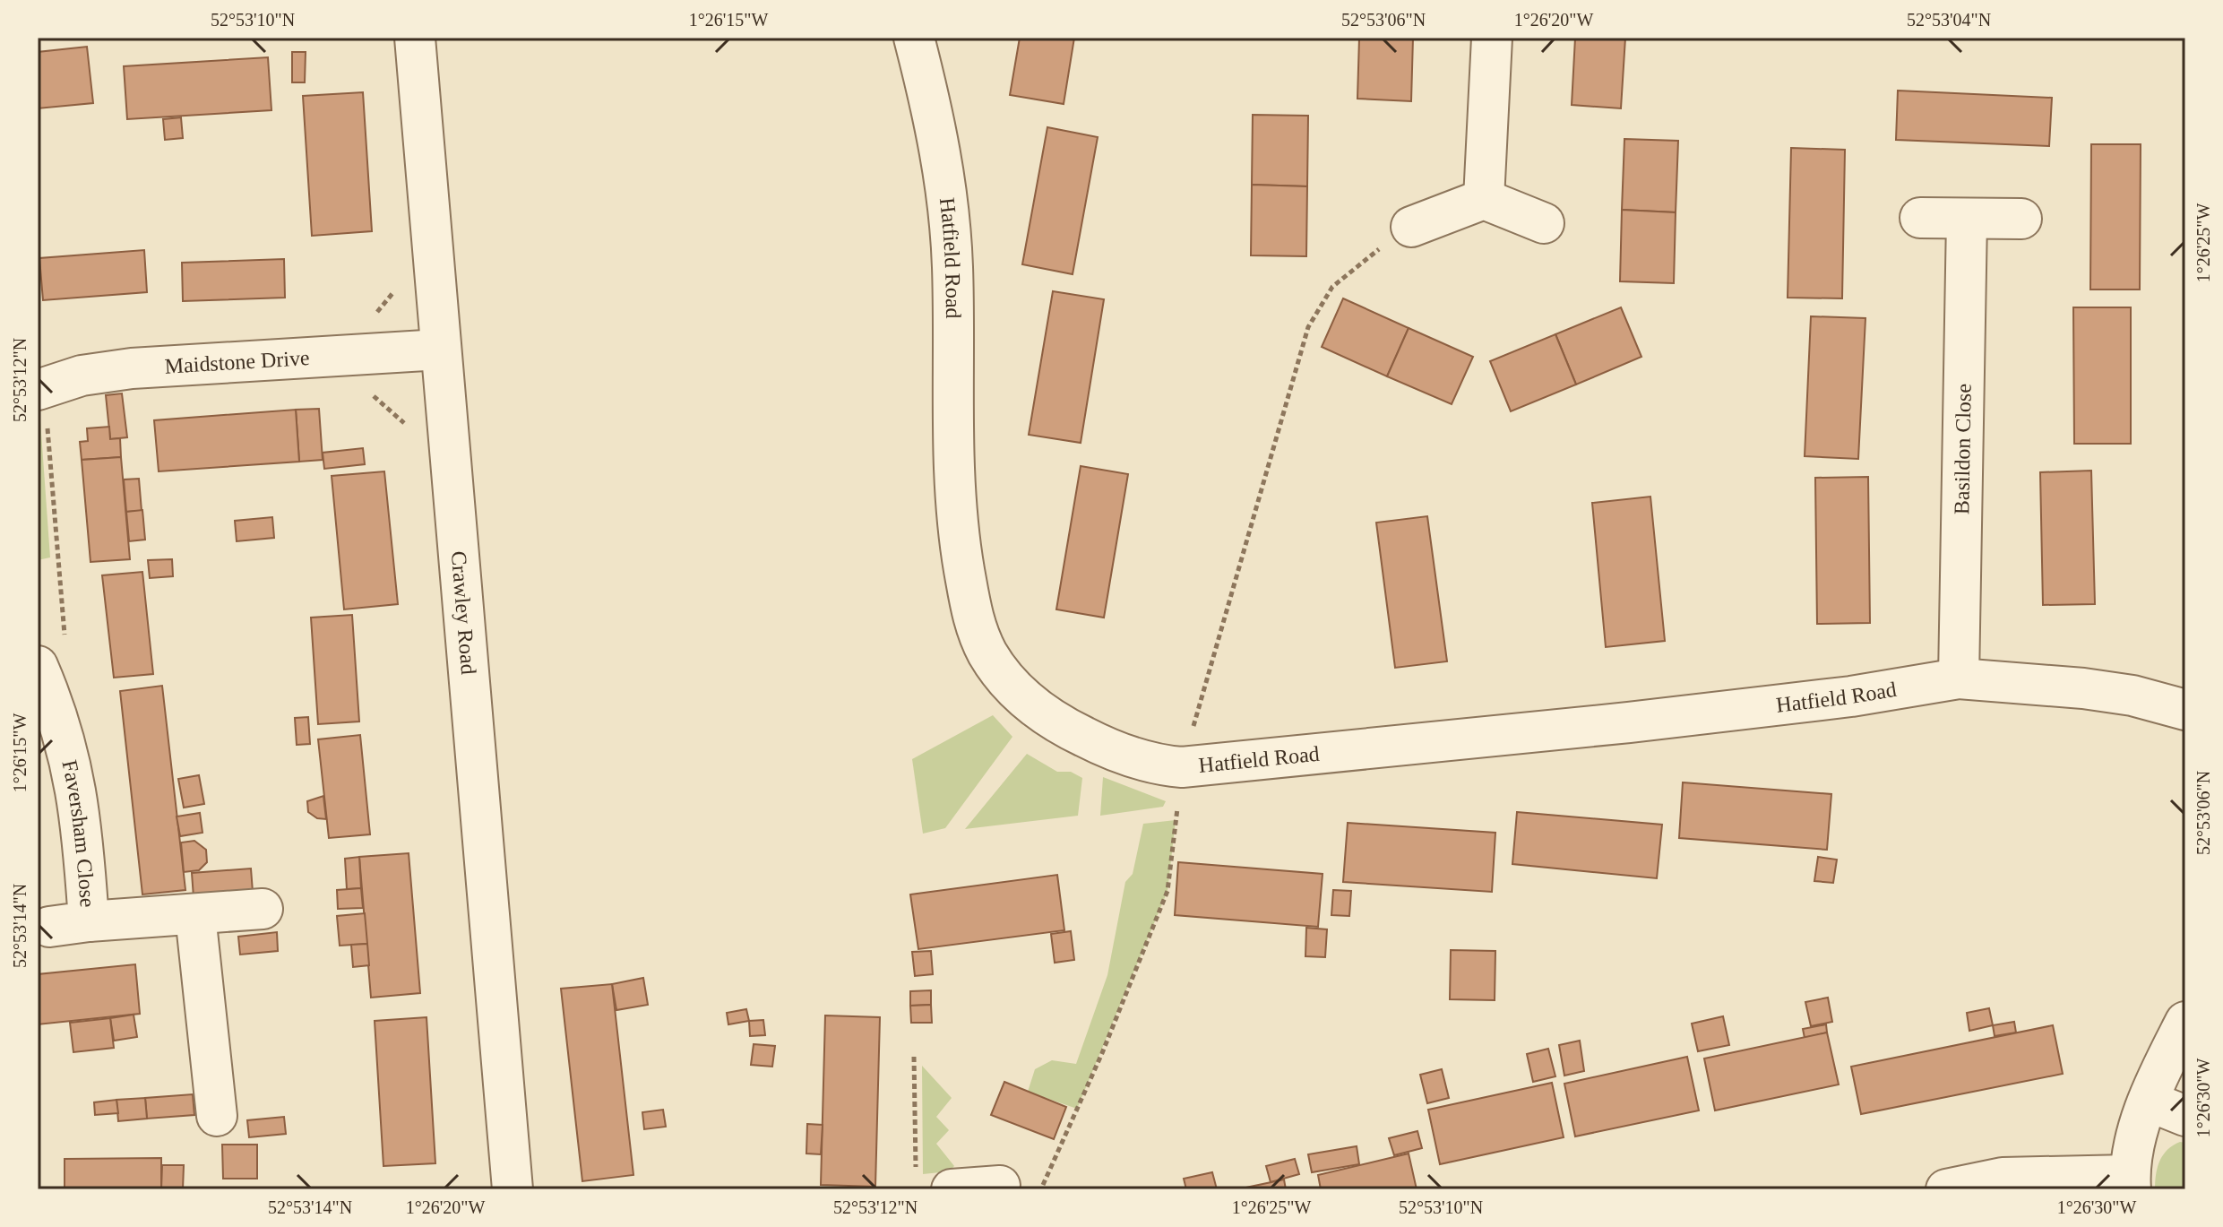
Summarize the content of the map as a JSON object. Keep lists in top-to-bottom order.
{
  "streets": {
    "street": [
      "Hatfield Road",
      "Maidstone Drive",
      "Basildon Close",
      "Crawley Road",
      "Faversham Close"
    ]
  },
  "crossings": [
    ["Hatfield Road", "Basildon Close"],
    ["Maidstone Drive", "Crawley Road"]
  ],
  "coordinates": [
    "52°53'10\"N",
    "1°26'15\"W",
    "52°53'06\"N",
    "1°26'20\"W",
    "52°53'04\"N",
    "1°26'25\"W",
    "52°53'12\"N",
    "52°53'14\"N",
    "1°26'30\"W"
  ]
}
